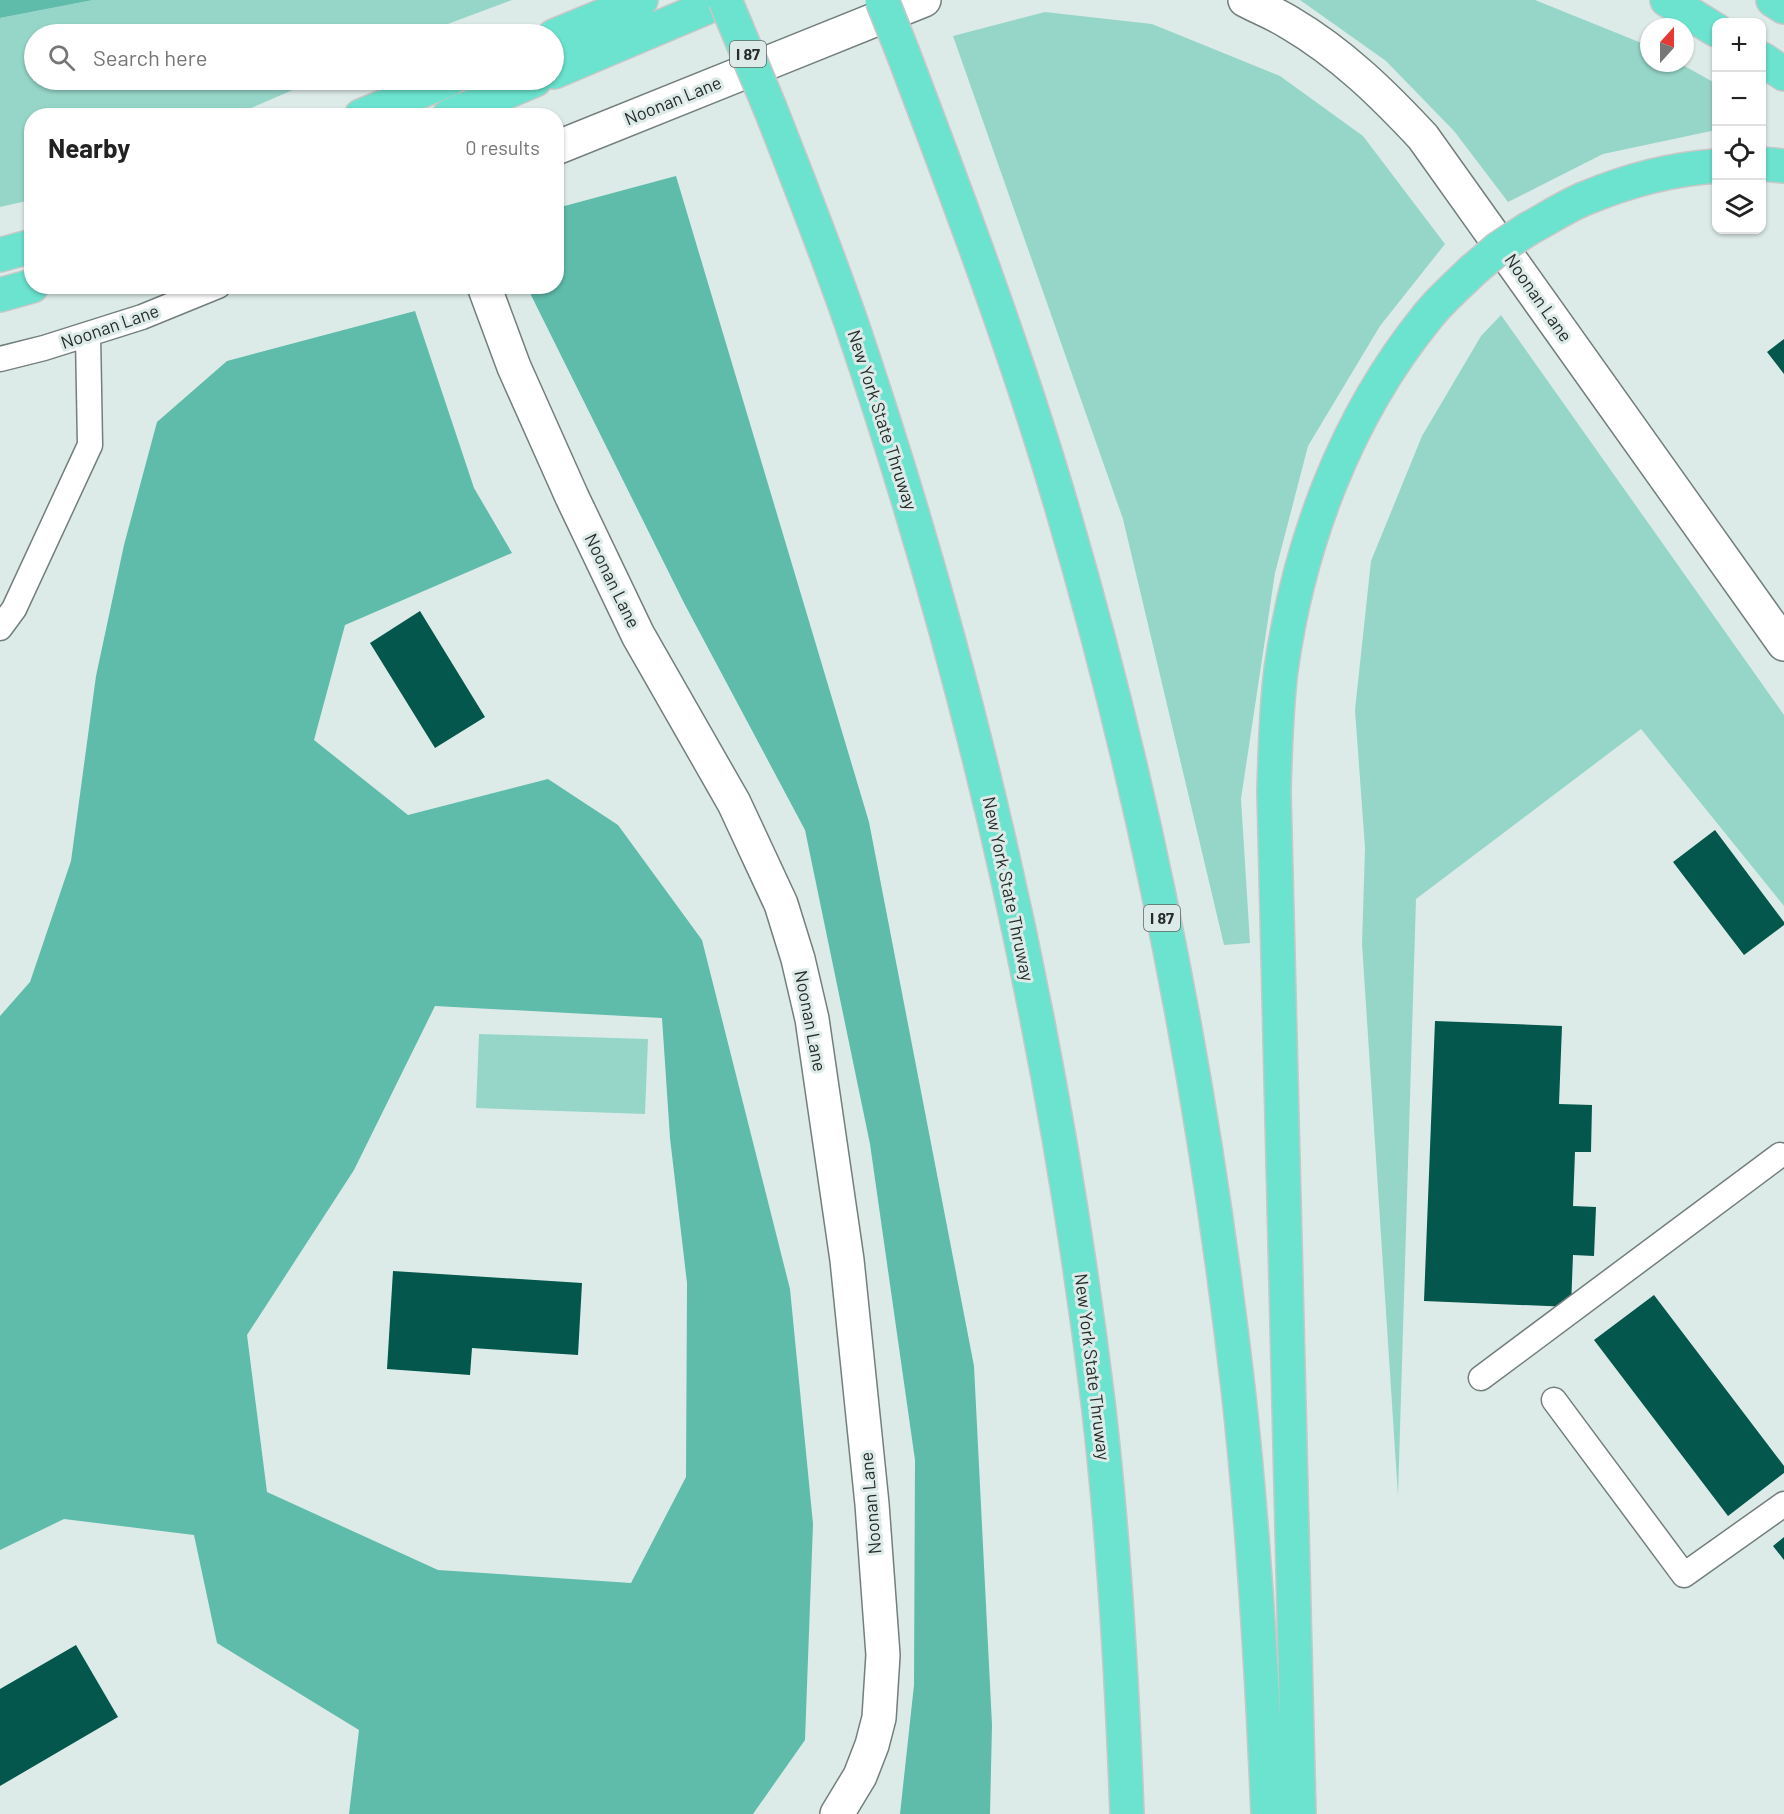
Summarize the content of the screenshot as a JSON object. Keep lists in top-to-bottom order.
{
  "streets": {
    "highway": ["I 87", "New York State Thruway"],
    "street": ["Noonan Lane"]
  },
  "north": "top",
  "page": {
    "map_buttons": ["+", "−"],
    "search": "Search here",
    "heading": ["Nearby", "0 results"]
  }
}
